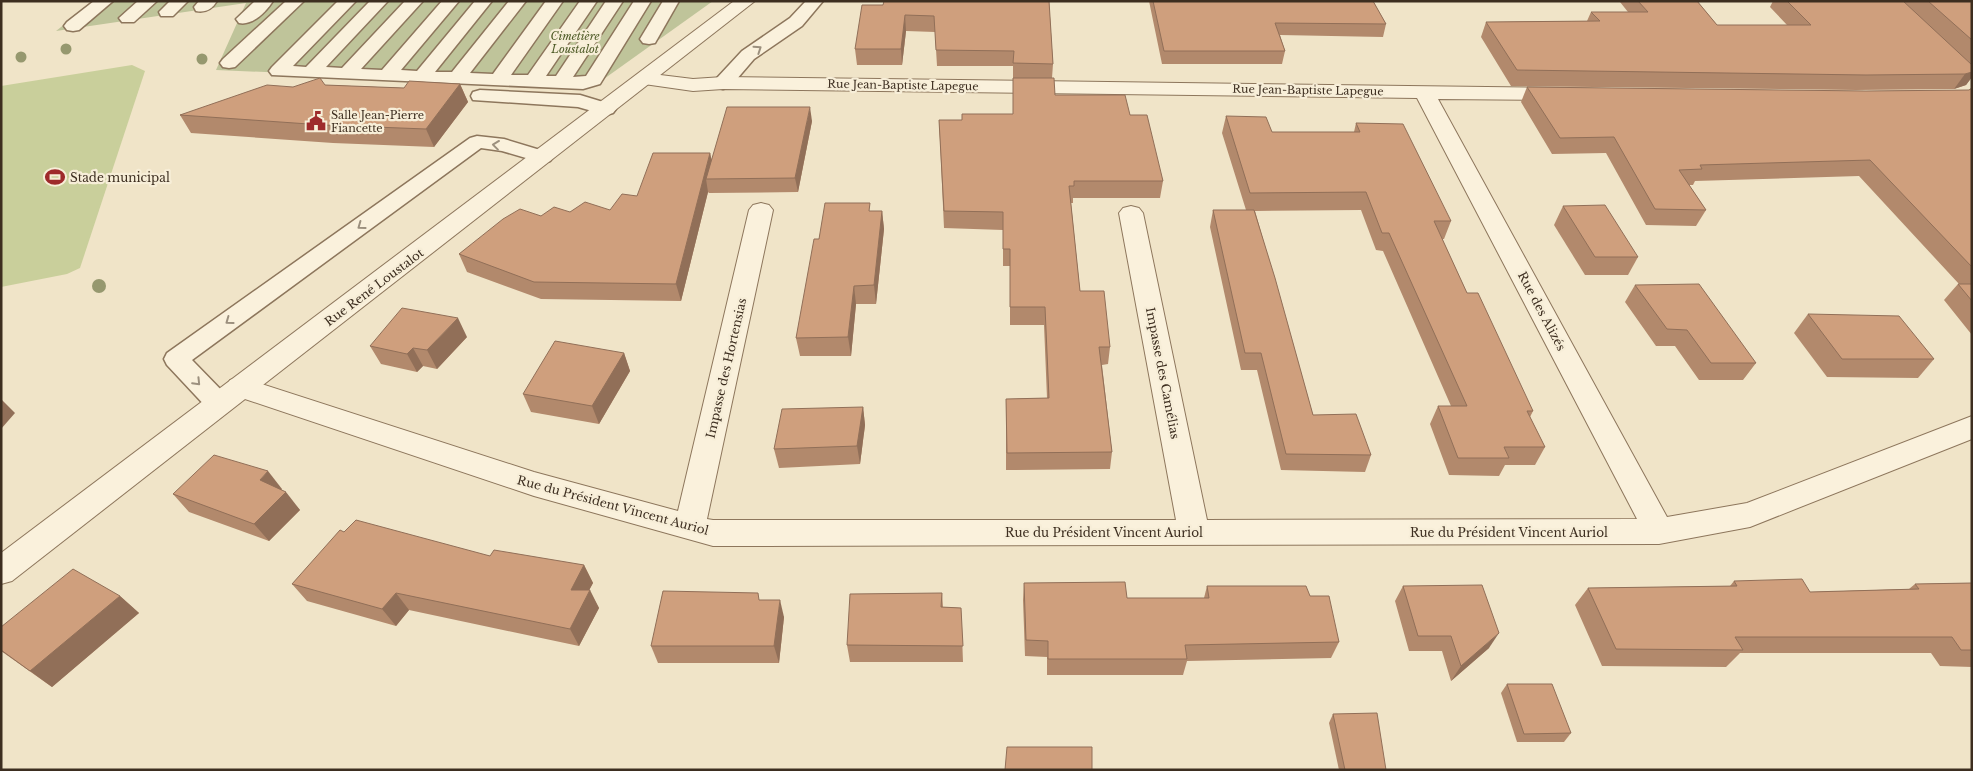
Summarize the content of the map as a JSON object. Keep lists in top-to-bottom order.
{
  "streets": {
    "street": [
      "Rue Jean-Baptiste Lapegue",
      "Rue René Loustalot",
      "Rue des Alizés",
      "Impasse des Hortensias",
      "Impasse des Camélias",
      "Rue du Président Vincent Auriol"
    ]
  },
  "crossings": [
    ["Rue Jean-Baptiste Lapegue", "Rue René Loustalot"],
    ["Rue Jean-Baptiste Lapegue", "Rue des Alizés"],
    ["Rue René Loustalot", "Rue du Président Vincent Auriol"],
    ["Rue des Alizés", "Rue du Président Vincent Auriol"],
    ["Impasse des Hortensias", "Rue du Président Vincent Auriol"],
    ["Impasse des Camélias", "Rue du Président Vincent Auriol"]
  ],
  "parks": ["Cimetière Loustalot"],
  "places": {
    "public building": ["Salle Jean-Pierre Fiancette"],
    "sports": ["Stade municipal"]
  }
}
